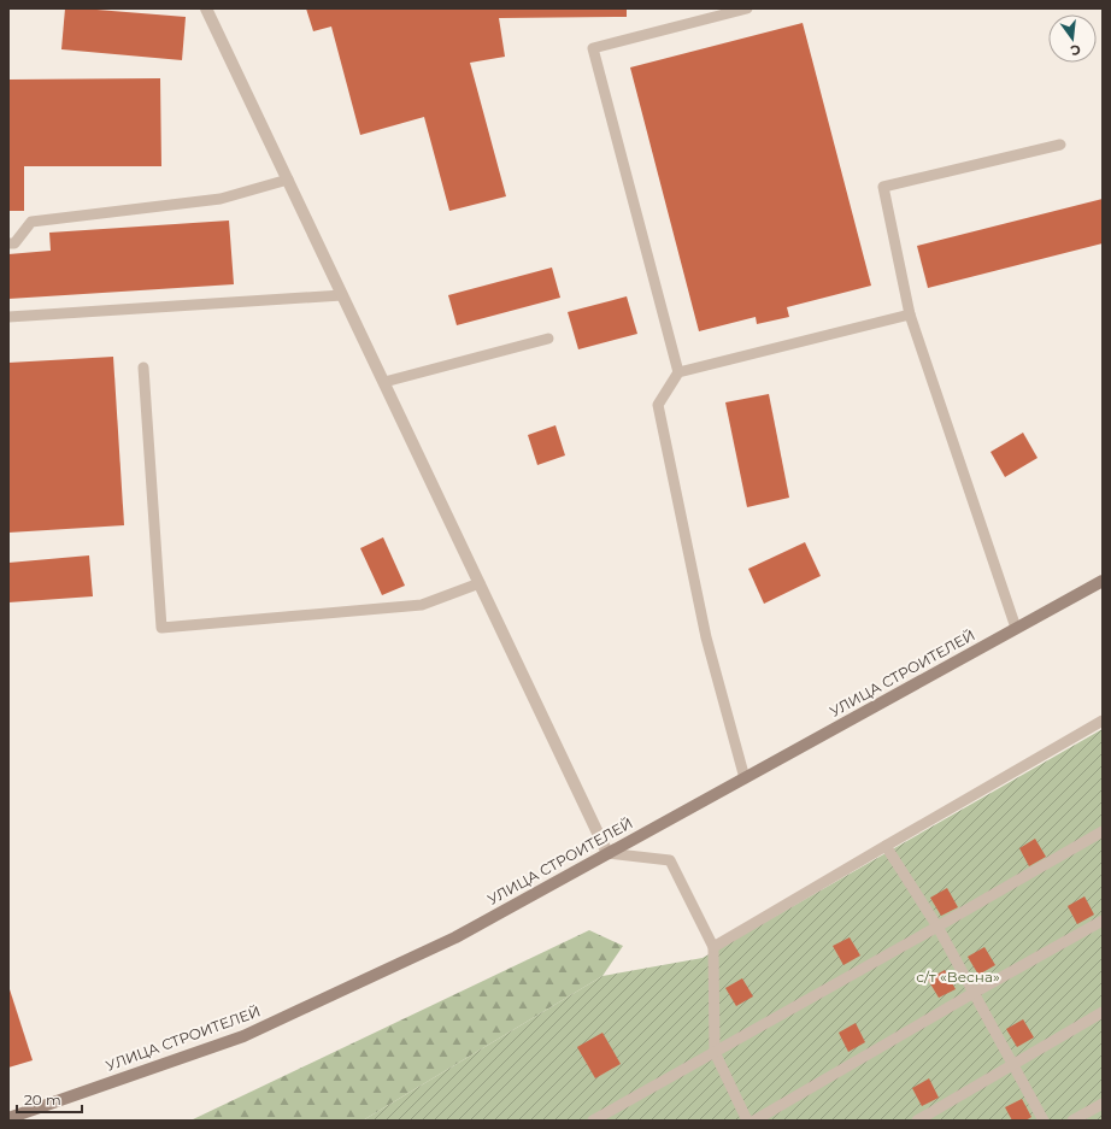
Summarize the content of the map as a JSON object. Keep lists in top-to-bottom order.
{
  "streets": {
    "main road": ["УЛИЦА СТРОИТЕЛЕЙ"]
  },
  "parks": ["с/т «Весна»"],
  "scale_bar": "20 m",
  "north": "bottom"
}
